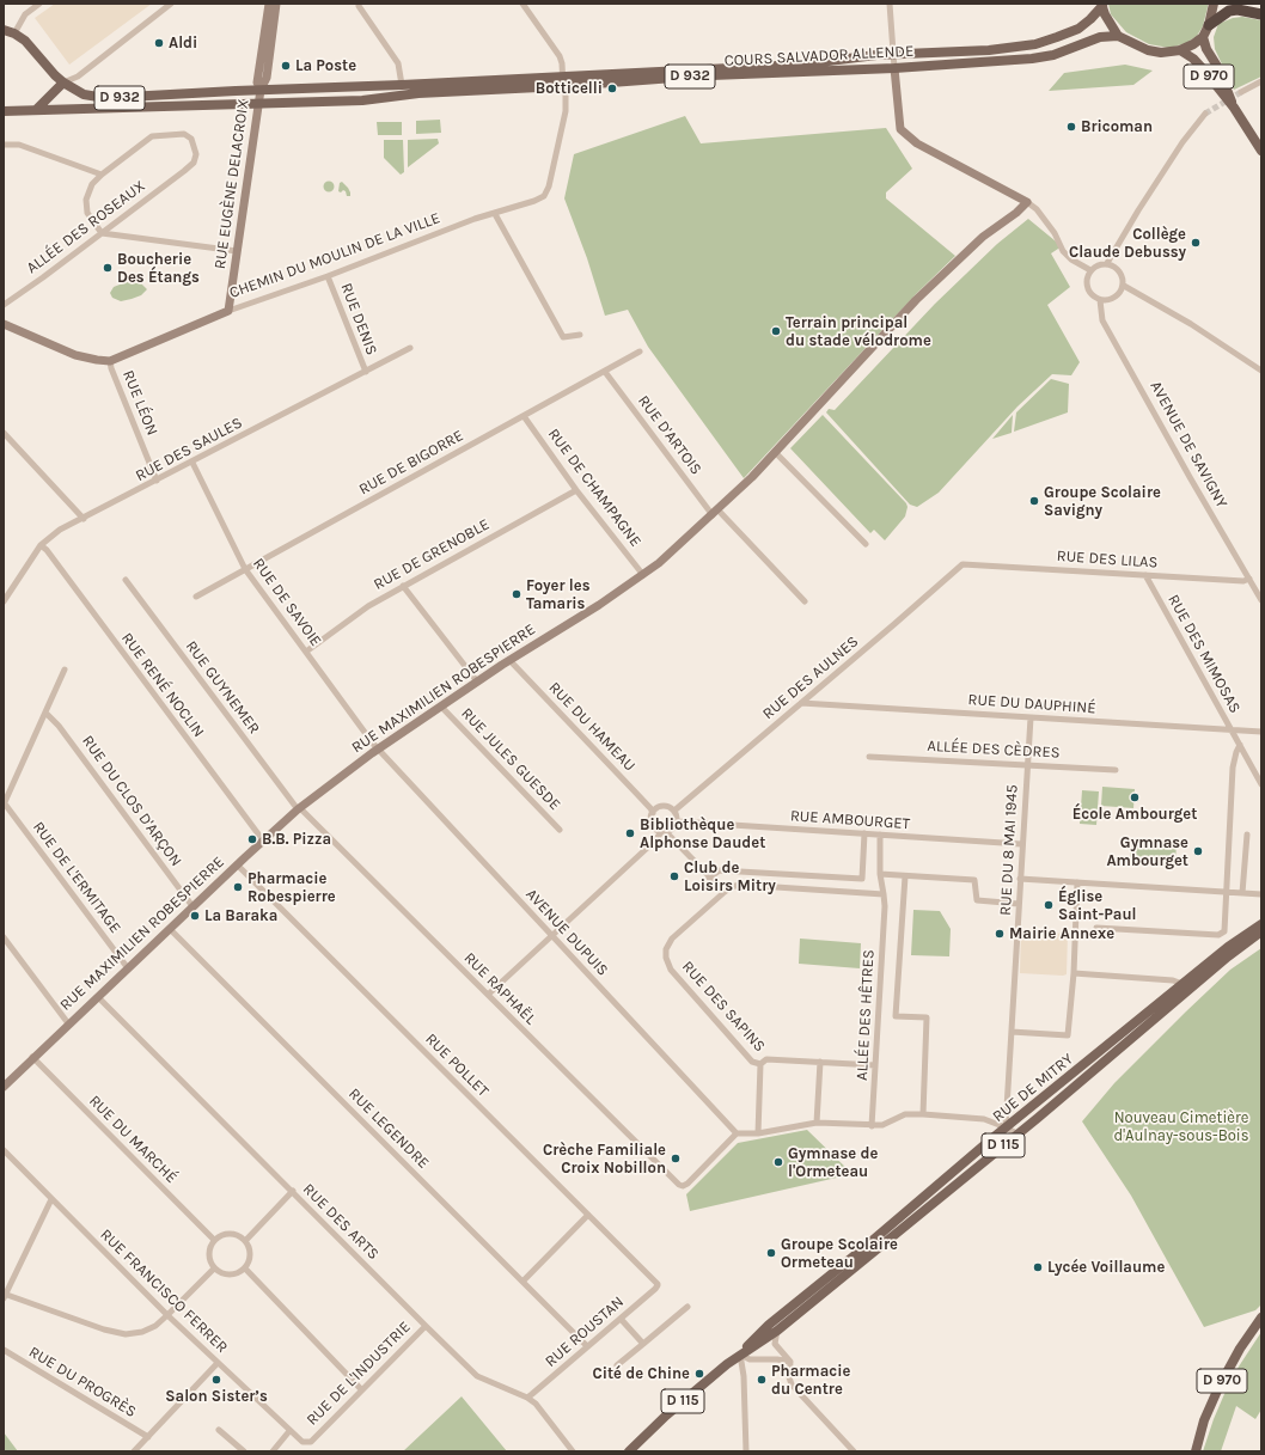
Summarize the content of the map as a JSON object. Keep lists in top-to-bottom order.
{
  "streets": {
    "main road": [
      "COURS SALVADOR ALLENDE",
      "D 932",
      "D 970",
      "RUE DE MITRY",
      "D 115"
    ],
    "street": [
      "RUE EUGÈNE DELACROIX",
      "ALLÉE DES ROSEAUX",
      "CHEMIN DU MOULIN DE LA VILLE",
      "RUE DENIS",
      "RUE LÉON",
      "RUE D'ARTOIS",
      "AVENUE DE SAVIGNY",
      "RUE DES SAULES",
      "RUE DE BIGORRE",
      "RUE DE CHAMPAGNE",
      "RUE DE GRENOBLE",
      "RUE DES LILAS",
      "RUE DE SAVOIE",
      "RUE DES MIMOSAS",
      "RUE DES AULNES",
      "RUE RENÉ NOCLIN",
      "RUE GUYNEMER",
      "RUE MAXIMILIEN ROBESPIERRE",
      "RUE DU DAUPHINÉ",
      "RUE DU HAMEAU",
      "ALLÉE DES CÈDRES",
      "RUE JULES GUESDE",
      "RUE DU CLOS D'ARÇON",
      "RUE AMBOURGET",
      "RUE DU 8 MAI 1945",
      "RUE DE L'ERMITAGE",
      "AVENUE DUPUIS",
      "RUE RAPHAËL",
      "RUE DES SAPINS",
      "ALLÉE DES HÊTRES",
      "RUE POLLET",
      "RUE LEGENDRE",
      "RUE DU MARCHÉ",
      "RUE DES ARTS",
      "RUE FRANCISCO FERRER",
      "RUE ROUSTAN",
      "RUE DE L'INDUSTRIE",
      "RUE DU PROGRÈS"
    ]
  },
  "crossings": [
    ["COURS SALVADOR ALLENDE", "D 932"],
    ["COURS SALVADOR ALLENDE", "RUE EUGÈNE DELACROIX"],
    ["COURS SALVADOR ALLENDE", "CHEMIN DU MOULIN DE LA VILLE"],
    ["D 932", "RUE EUGÈNE DELACROIX"],
    ["RUE EUGÈNE DELACROIX", "CHEMIN DU MOULIN DE LA VILLE"],
    ["CHEMIN DU MOULIN DE LA VILLE", "RUE DENIS"],
    ["CHEMIN DU MOULIN DE LA VILLE", "RUE LÉON"],
    ["RUE DENIS", "RUE DES SAULES"],
    ["RUE LÉON", "RUE DES SAULES"],
    ["RUE D'ARTOIS", "RUE DE BIGORRE"],
    ["RUE D'ARTOIS", "RUE MAXIMILIEN ROBESPIERRE"],
    ["AVENUE DE SAVIGNY", "RUE DES LILAS"],
    ["RUE DES SAULES", "RUE DE SAVOIE"],
    ["RUE DES SAULES", "RUE RENÉ NOCLIN"],
    ["RUE DE BIGORRE", "RUE DE CHAMPAGNE"],
    ["RUE DE BIGORRE", "RUE DE SAVOIE"],
    ["RUE DE CHAMPAGNE", "RUE DE GRENOBLE"],
    ["RUE DE CHAMPAGNE", "RUE MAXIMILIEN ROBESPIERRE"],
    ["RUE DE GRENOBLE", "RUE DE SAVOIE"],
    ["RUE DES LILAS", "RUE DES MIMOSAS"],
    ["RUE DES LILAS", "RUE DES AULNES"],
    ["RUE DE SAVOIE", "RUE MAXIMILIEN ROBESPIERRE"],
    ["RUE DE SAVOIE", "AVENUE DUPUIS"],
    ["RUE DES MIMOSAS", "RUE DU DAUPHINÉ"],
    ["RUE DES AULNES", "RUE DU DAUPHINÉ"],
    ["RUE DES AULNES", "RUE DU HAMEAU"],
    ["RUE DES AULNES", "RUE AMBOURGET"],
    ["RUE RENÉ NOCLIN", "RUE MAXIMILIEN ROBESPIERRE"],
    ["RUE GUYNEMER", "RUE MAXIMILIEN ROBESPIERRE"],
    ["RUE GUYNEMER", "RUE RAPHAËL"],
    ["RUE MAXIMILIEN ROBESPIERRE", "RUE DU HAMEAU"],
    ["RUE MAXIMILIEN ROBESPIERRE", "RUE JULES GUESDE"],
    ["RUE MAXIMILIEN ROBESPIERRE", "RUE DU CLOS D'ARÇON"],
    ["RUE MAXIMILIEN ROBESPIERRE", "RUE DE L'ERMITAGE"],
    ["RUE MAXIMILIEN ROBESPIERRE", "AVENUE DUPUIS"],
    ["RUE MAXIMILIEN ROBESPIERRE", "RUE RAPHAËL"],
    ["RUE MAXIMILIEN ROBESPIERRE", "RUE POLLET"],
    ["RUE MAXIMILIEN ROBESPIERRE", "RUE LEGENDRE"],
    ["RUE MAXIMILIEN ROBESPIERRE", "RUE DU MARCHÉ"],
    ["RUE MAXIMILIEN ROBESPIERRE", "RUE DES ARTS"],
    ["RUE DU DAUPHINÉ", "RUE DU 8 MAI 1945"],
    ["RUE DU HAMEAU", "RUE AMBOURGET"],
    ["ALLÉE DES CÈDRES", "RUE DU 8 MAI 1945"],
    ["RUE AMBOURGET", "RUE DU 8 MAI 1945"],
    ["RUE AMBOURGET", "ALLÉE DES HÊTRES"],
    ["RUE DU 8 MAI 1945", "RUE DE MITRY"],
    ["AVENUE DUPUIS", "RUE RAPHAËL"],
    ["RUE POLLET", "RUE ROUSTAN"],
    ["RUE LEGENDRE", "RUE ROUSTAN"],
    ["RUE DES ARTS", "RUE ROUSTAN"],
    ["RUE DES ARTS", "RUE DE L'INDUSTRIE"],
    ["RUE FRANCISCO FERRER", "RUE DE L'INDUSTRIE"]
  ],
  "parks": ["Nouveau Cimetière d'Aulnay-sous-Bois"],
  "places": [
    "Aldi",
    "La Poste",
    "Botticelli",
    "Bricoman",
    "Collège Claude Debussy",
    "Boucherie Des Étangs",
    "Terrain principal du stade vélodrome",
    "Groupe Scolaire Savigny",
    "Foyer les Tamaris",
    "École Ambourget",
    "Bibliothèque Alphonse Daudet",
    "B.B. Pizza",
    "Gymnase Ambourget",
    "Club de Loisirs Mitry",
    "Pharmacie Robespierre",
    "Église Saint-Paul",
    "La Baraka",
    "Mairie Annexe",
    "Crèche Familiale Croix Nobillon",
    "Gymnase de l'Ormeteau",
    "Groupe Scolaire Ormeteau",
    "Lycée Voillaume",
    "Cité de Chine",
    "Salon Sister’s",
    "Pharmacie du Centre"
  ]
}
